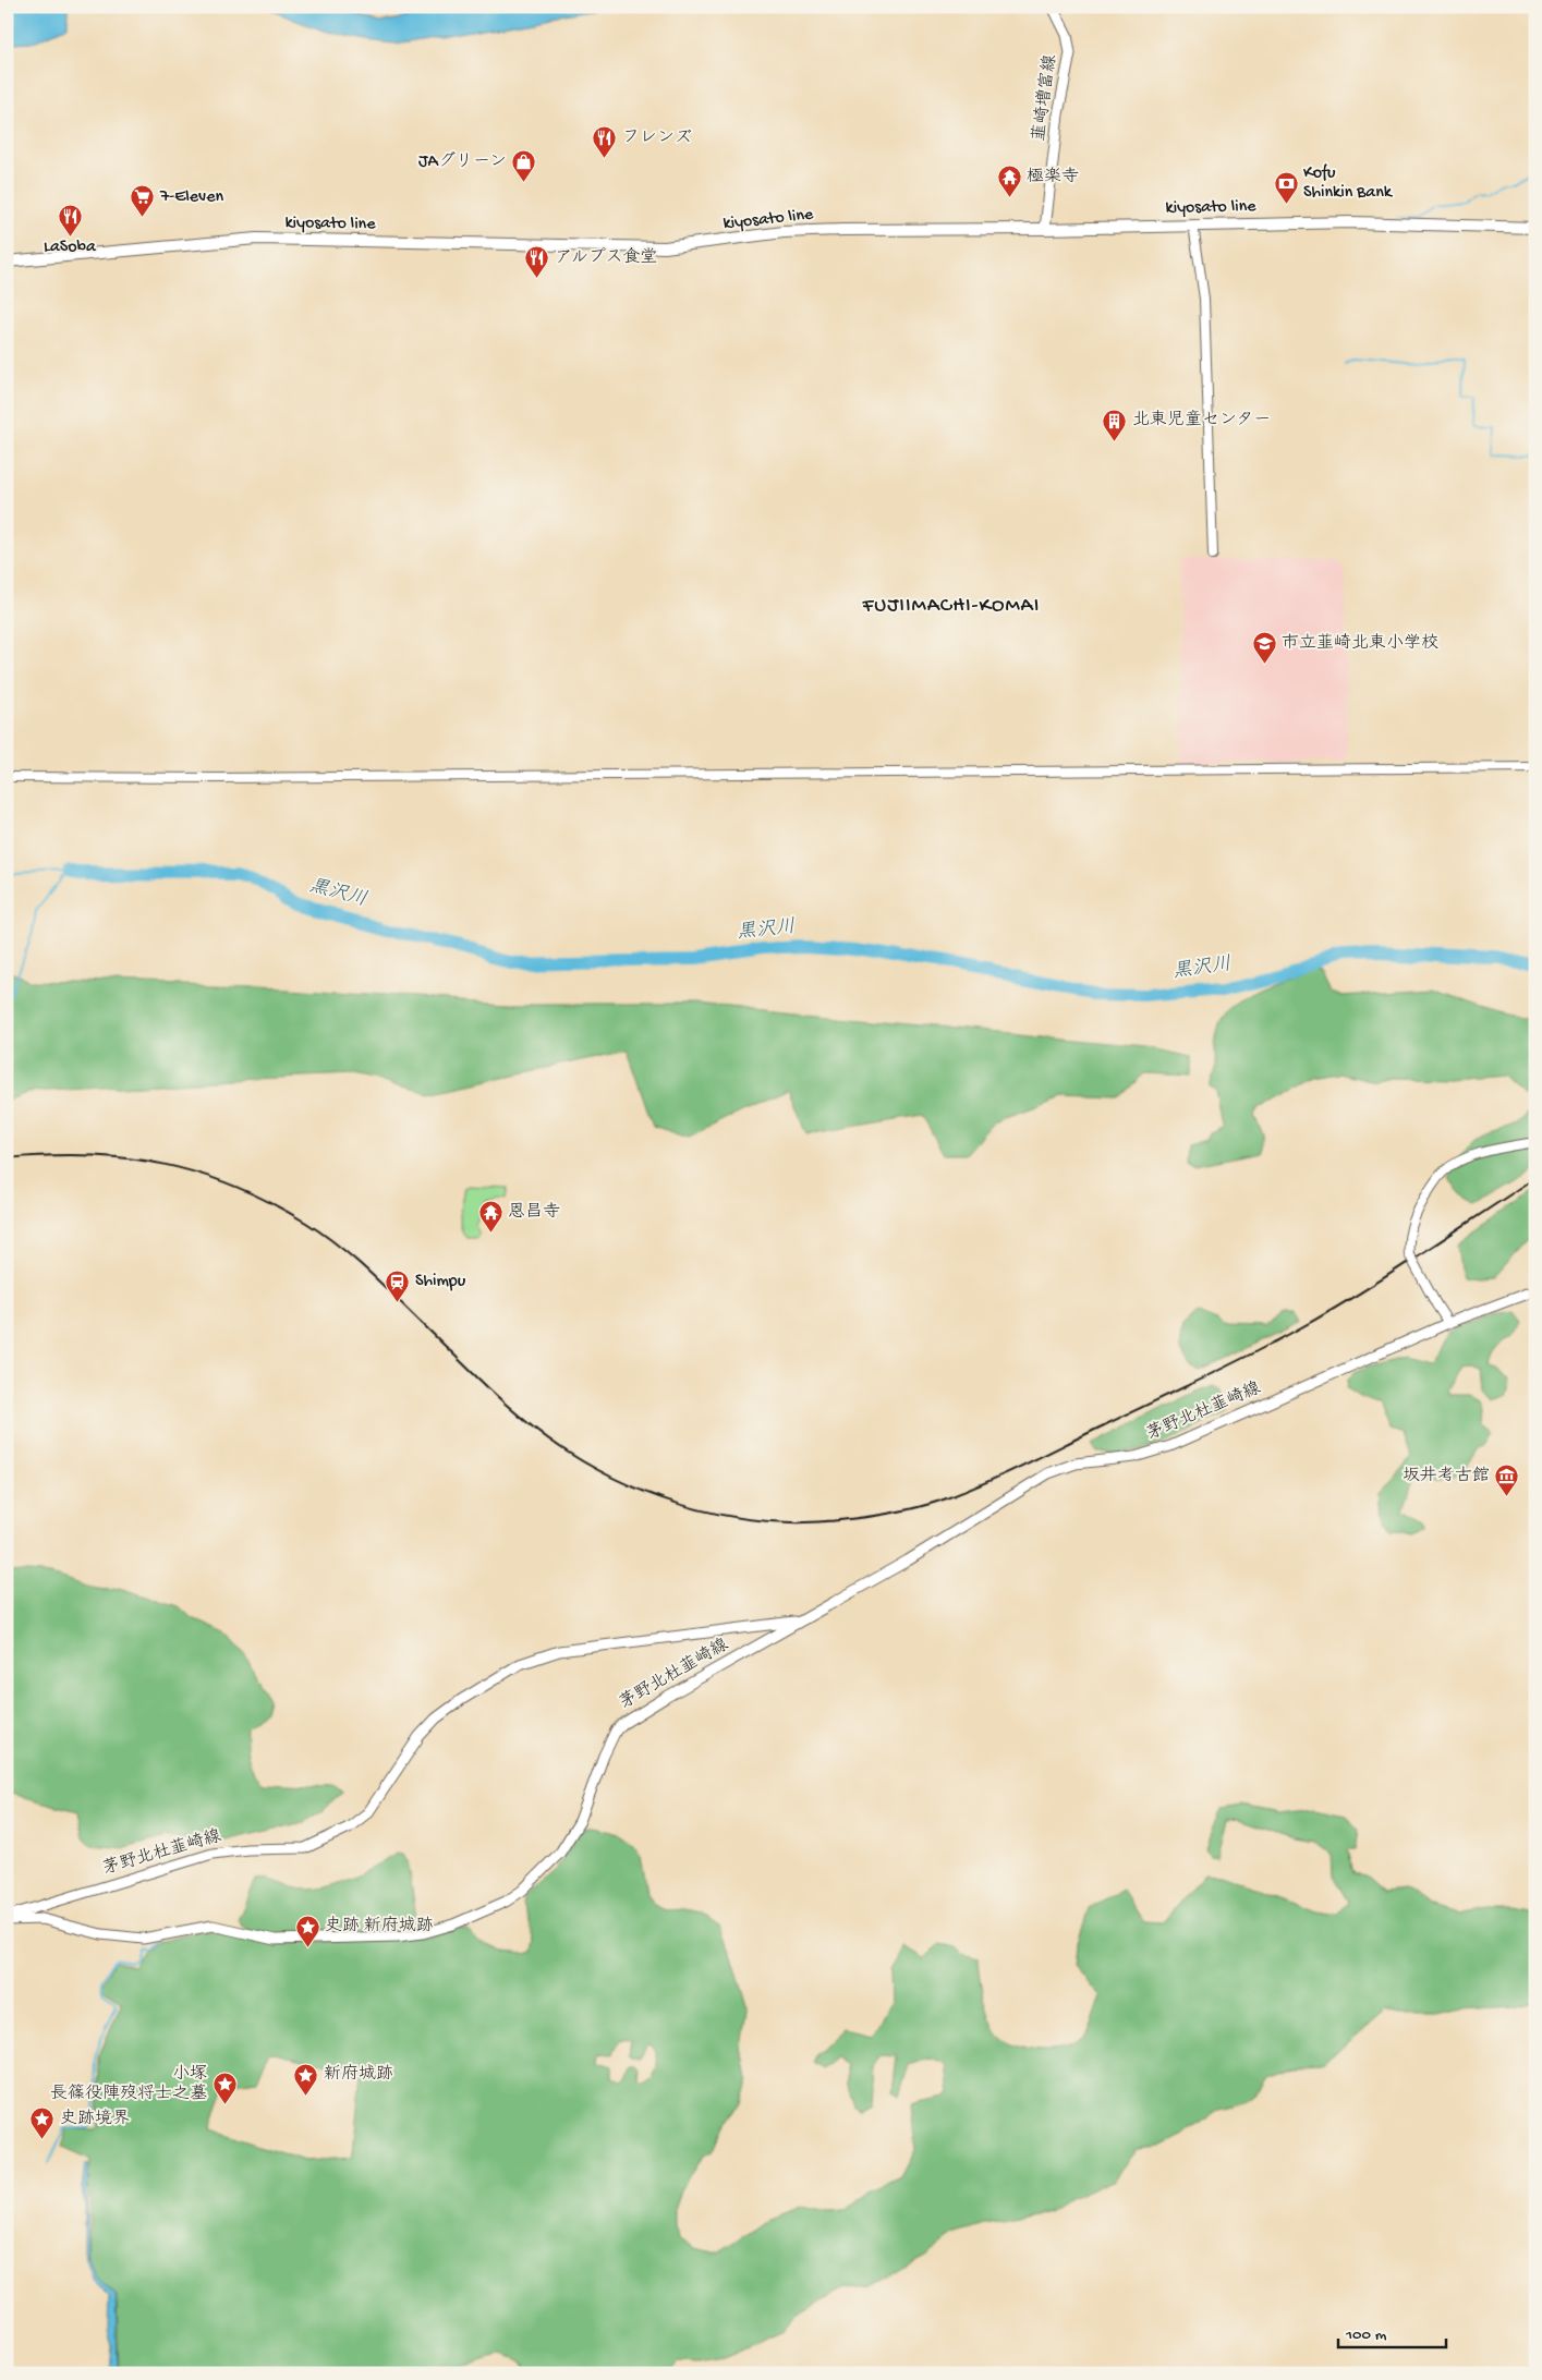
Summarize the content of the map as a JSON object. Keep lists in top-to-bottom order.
{
  "streets": {
    "highway": ["kiyosato line"],
    "main road": ["韮崎増富線", "茅野北杜韮崎線"]
  },
  "crossings": [
    ["韮崎増富線", "kiyosato line"]
  ],
  "districts": ["FUJIIMACHI-KOMAI"],
  "water": ["黒沢川"],
  "places": {
    "restaurant": ["フレンズ", "LaSoba", "アルプス食堂"],
    "shop": ["JAグリーン"],
    "temple": ["極楽寺", "恩昌寺"],
    "bank": ["Kofu Shinkin Bank"],
    "supermarket": ["7-Eleven"],
    "building": ["北東児童センター"],
    "school or university": ["市立韮崎北東小学校"],
    "station": ["Shimpu"],
    "museum": ["坂井考古館"],
    "place": [
      "史跡 新府城跡",
      "新府城跡",
      "小塚 長篠役陣歿将士之墓",
      "史跡境界"
    ]
  },
  "scale_bar": "100 m"
}
